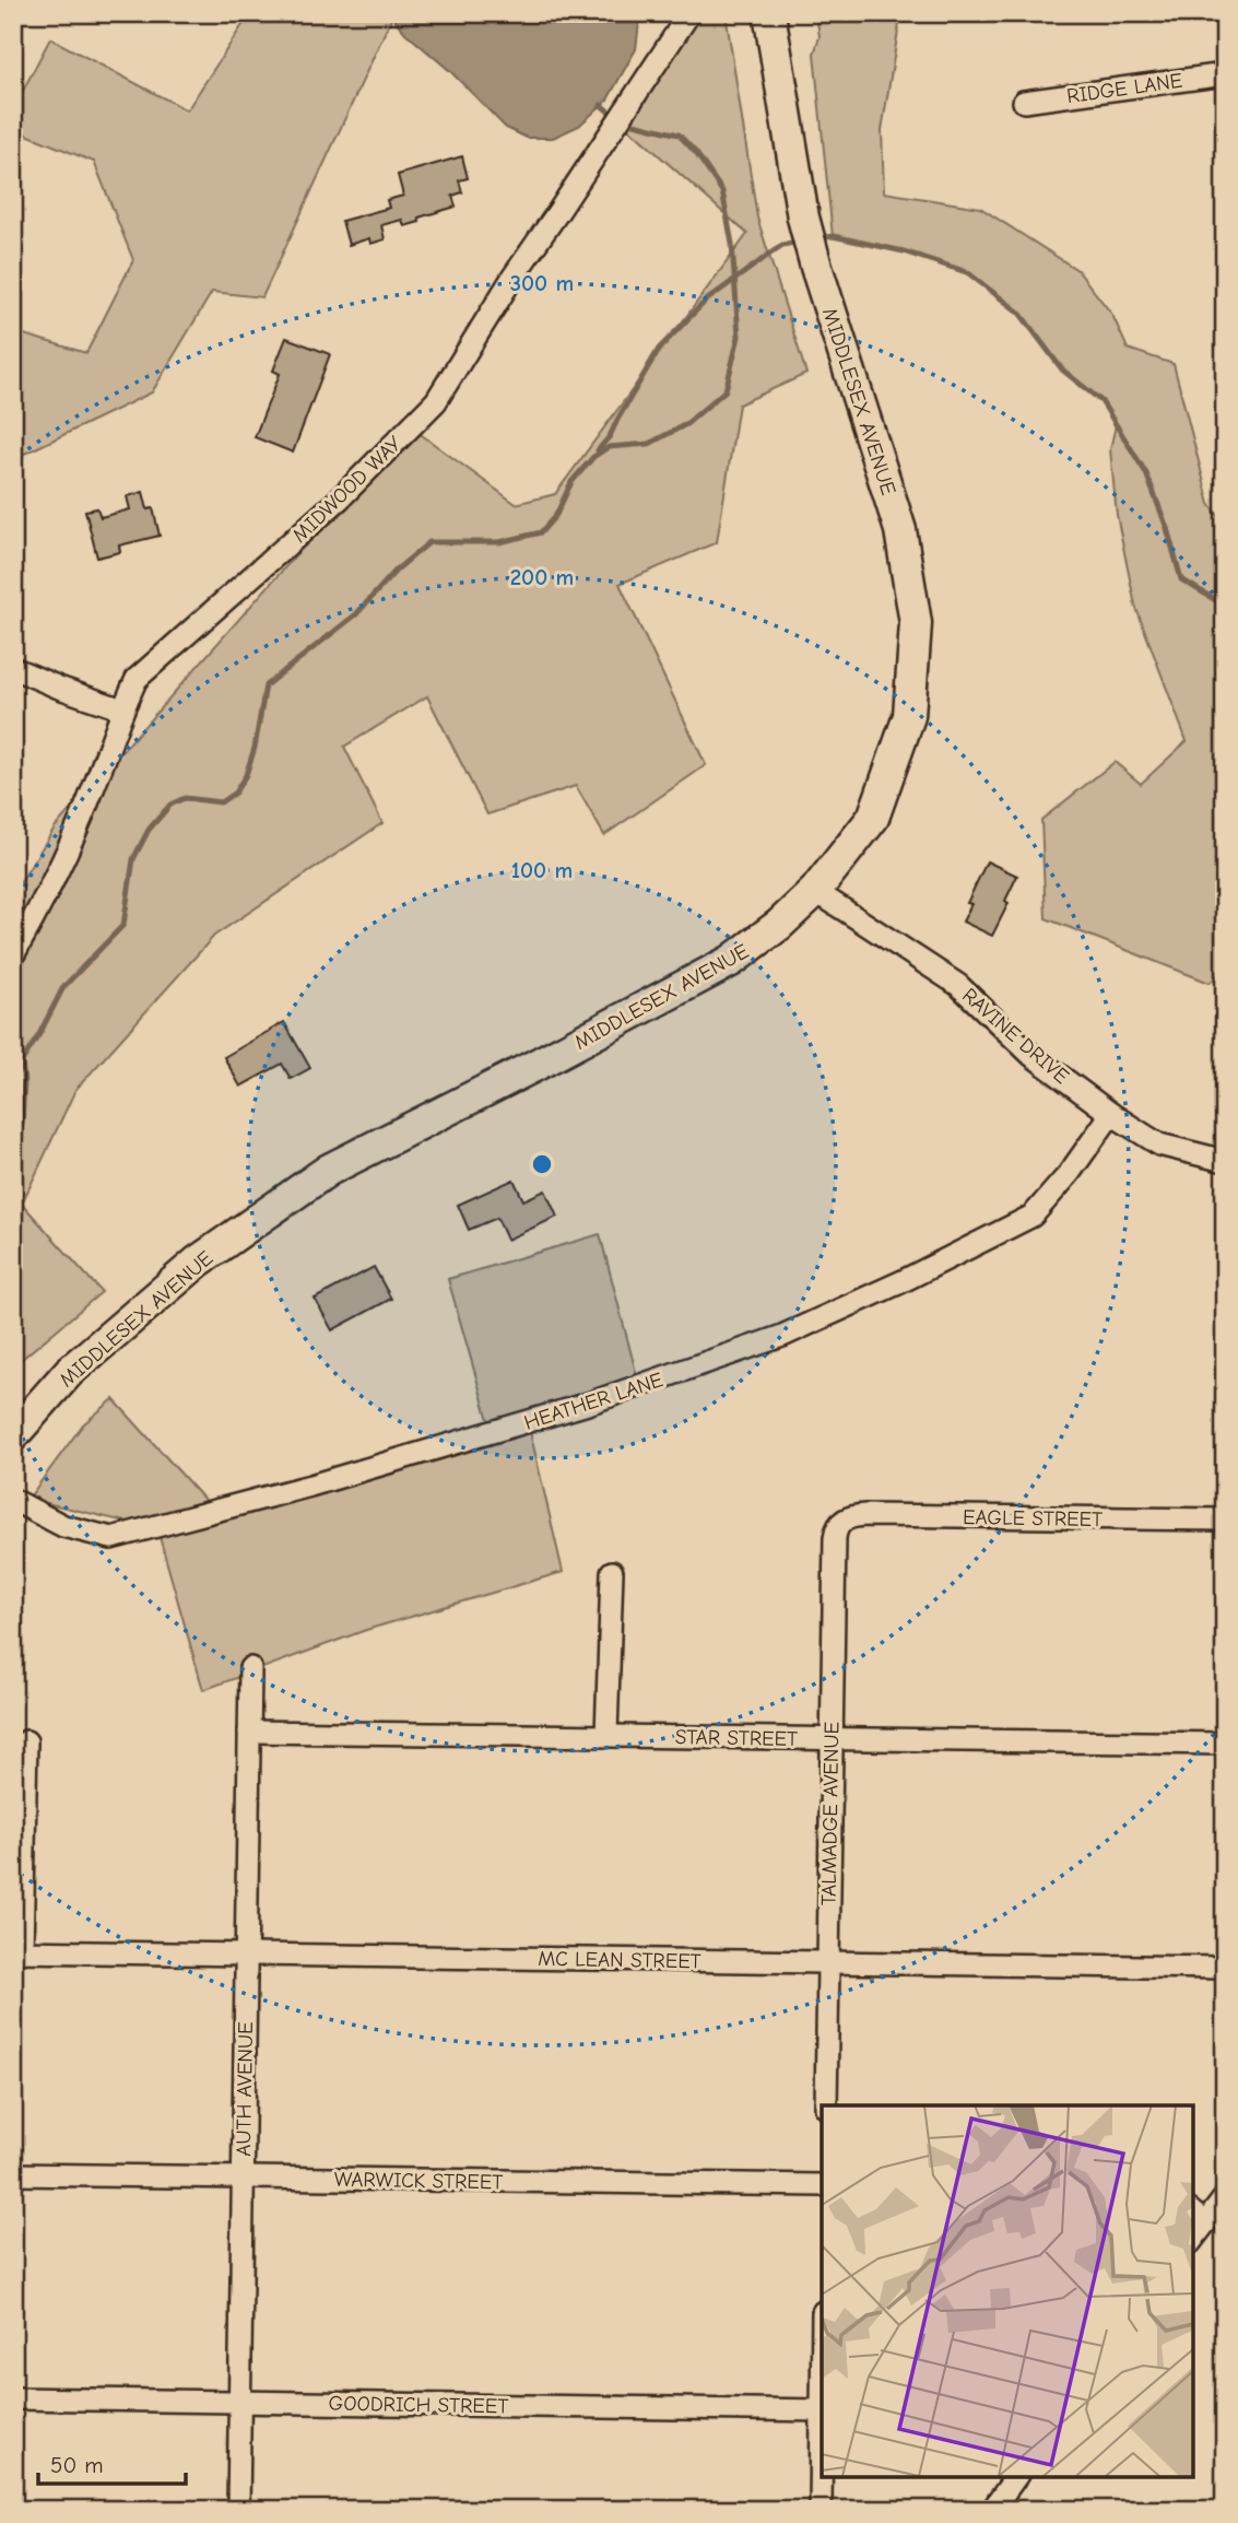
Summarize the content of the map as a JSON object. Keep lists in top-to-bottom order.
{
  "streets": {
    "street": [
      "RIDGE LANE",
      "MIDDLESEX AVENUE",
      "MIDWOOD WAY",
      "RAVINE DRIVE",
      "HEATHER LANE",
      "EAGLE STREET",
      "STAR STREET",
      "TALMADGE AVENUE",
      "MC LEAN STREET",
      "AUTH AVENUE",
      "WARWICK STREET",
      "GOODRICH STREET"
    ]
  },
  "crossings": [
    ["MIDDLESEX AVENUE", "RAVINE DRIVE"],
    ["RAVINE DRIVE", "HEATHER LANE"],
    ["EAGLE STREET", "TALMADGE AVENUE"],
    ["STAR STREET", "TALMADGE AVENUE"],
    ["STAR STREET", "AUTH AVENUE"],
    ["TALMADGE AVENUE", "MC LEAN STREET"],
    ["MC LEAN STREET", "AUTH AVENUE"],
    ["AUTH AVENUE", "WARWICK STREET"],
    ["AUTH AVENUE", "GOODRICH STREET"]
  ],
  "scale_bar": "50 m",
  "rings": ["300 m", "200 m", "100 m"]
}
